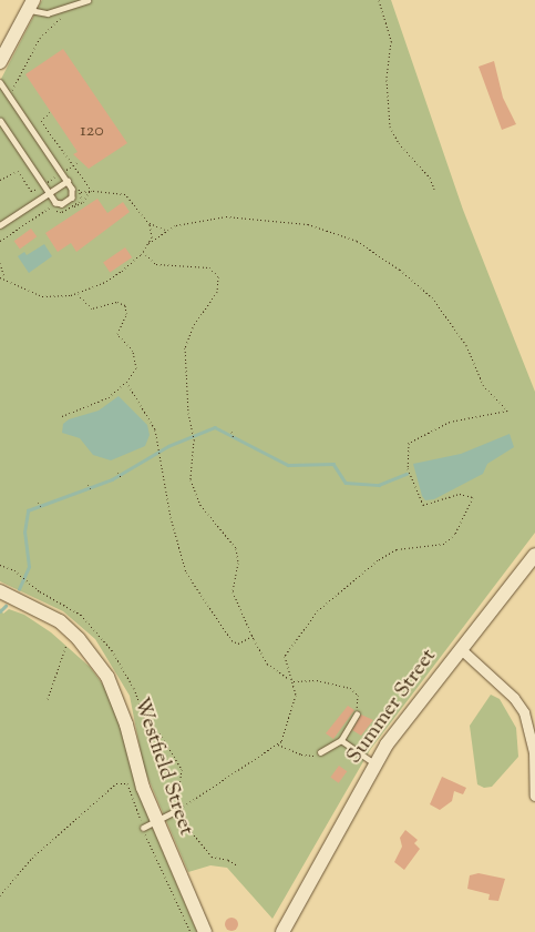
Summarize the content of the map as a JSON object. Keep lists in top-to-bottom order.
{
  "streets": {
    "street": ["Summer Street", "Westfield Street"]
  },
  "house_numbers": ["120"]
}
